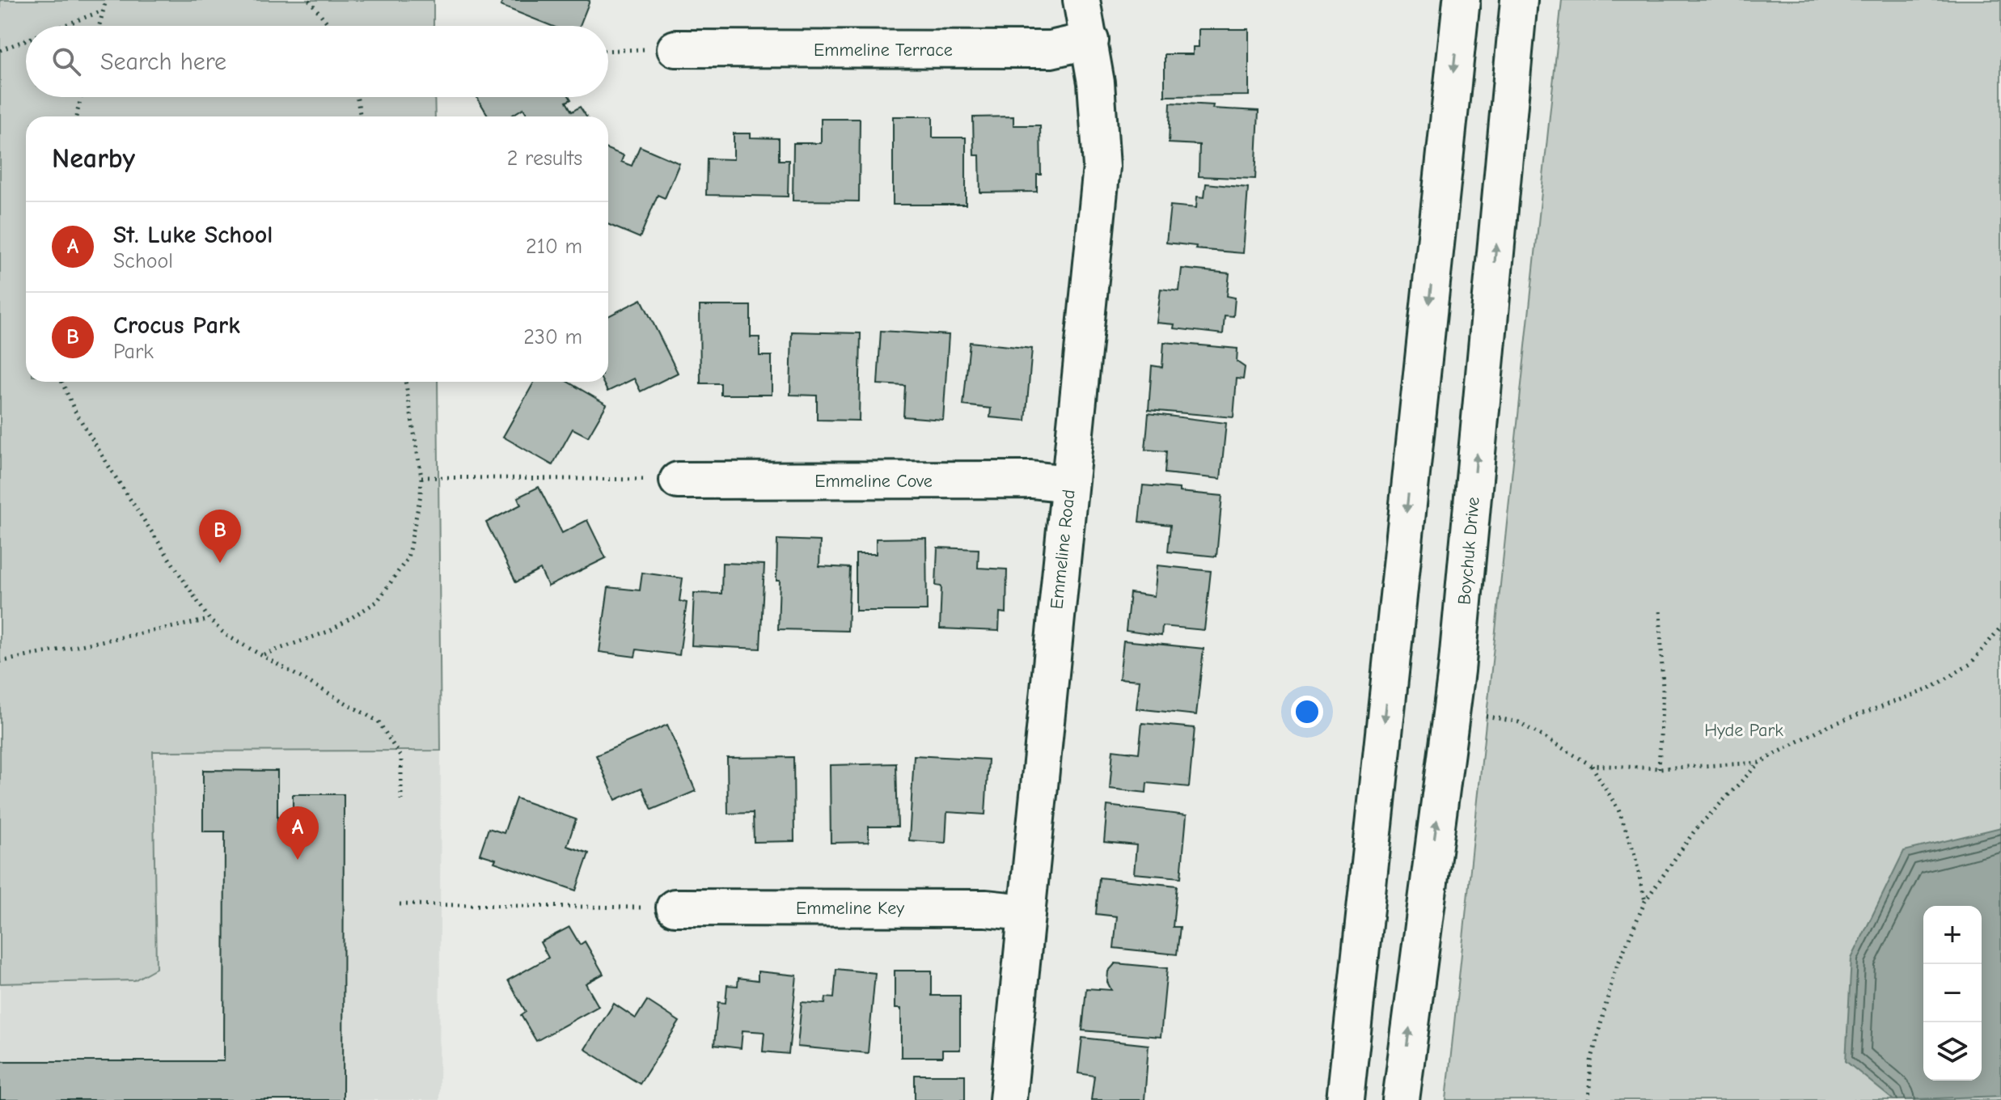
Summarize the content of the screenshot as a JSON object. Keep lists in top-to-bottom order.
{
  "streets": {
    "street": [
      "Emmeline Terrace",
      "Emmeline Cove",
      "Emmeline Road",
      "Boychuk Drive",
      "Emmeline Key"
    ]
  },
  "crossings": [
    ["Emmeline Terrace", "Emmeline Road"],
    ["Emmeline Cove", "Emmeline Road"],
    ["Emmeline Road", "Emmeline Key"]
  ],
  "parks": ["Hyde Park"],
  "page": {
    "search": "Search here",
    "heading": ["Nearby", "2 results"],
    "list": [
      {
        "mark": "A",
        "name": "St. Luke School",
        "note": "School",
        "value": "210 m"
      },
      {
        "mark": "B",
        "name": "Crocus Park",
        "note": "Park",
        "value": "230 m"
      }
    ],
    "pins": ["B", "A"],
    "map_buttons": ["+", "−"]
  }
}
